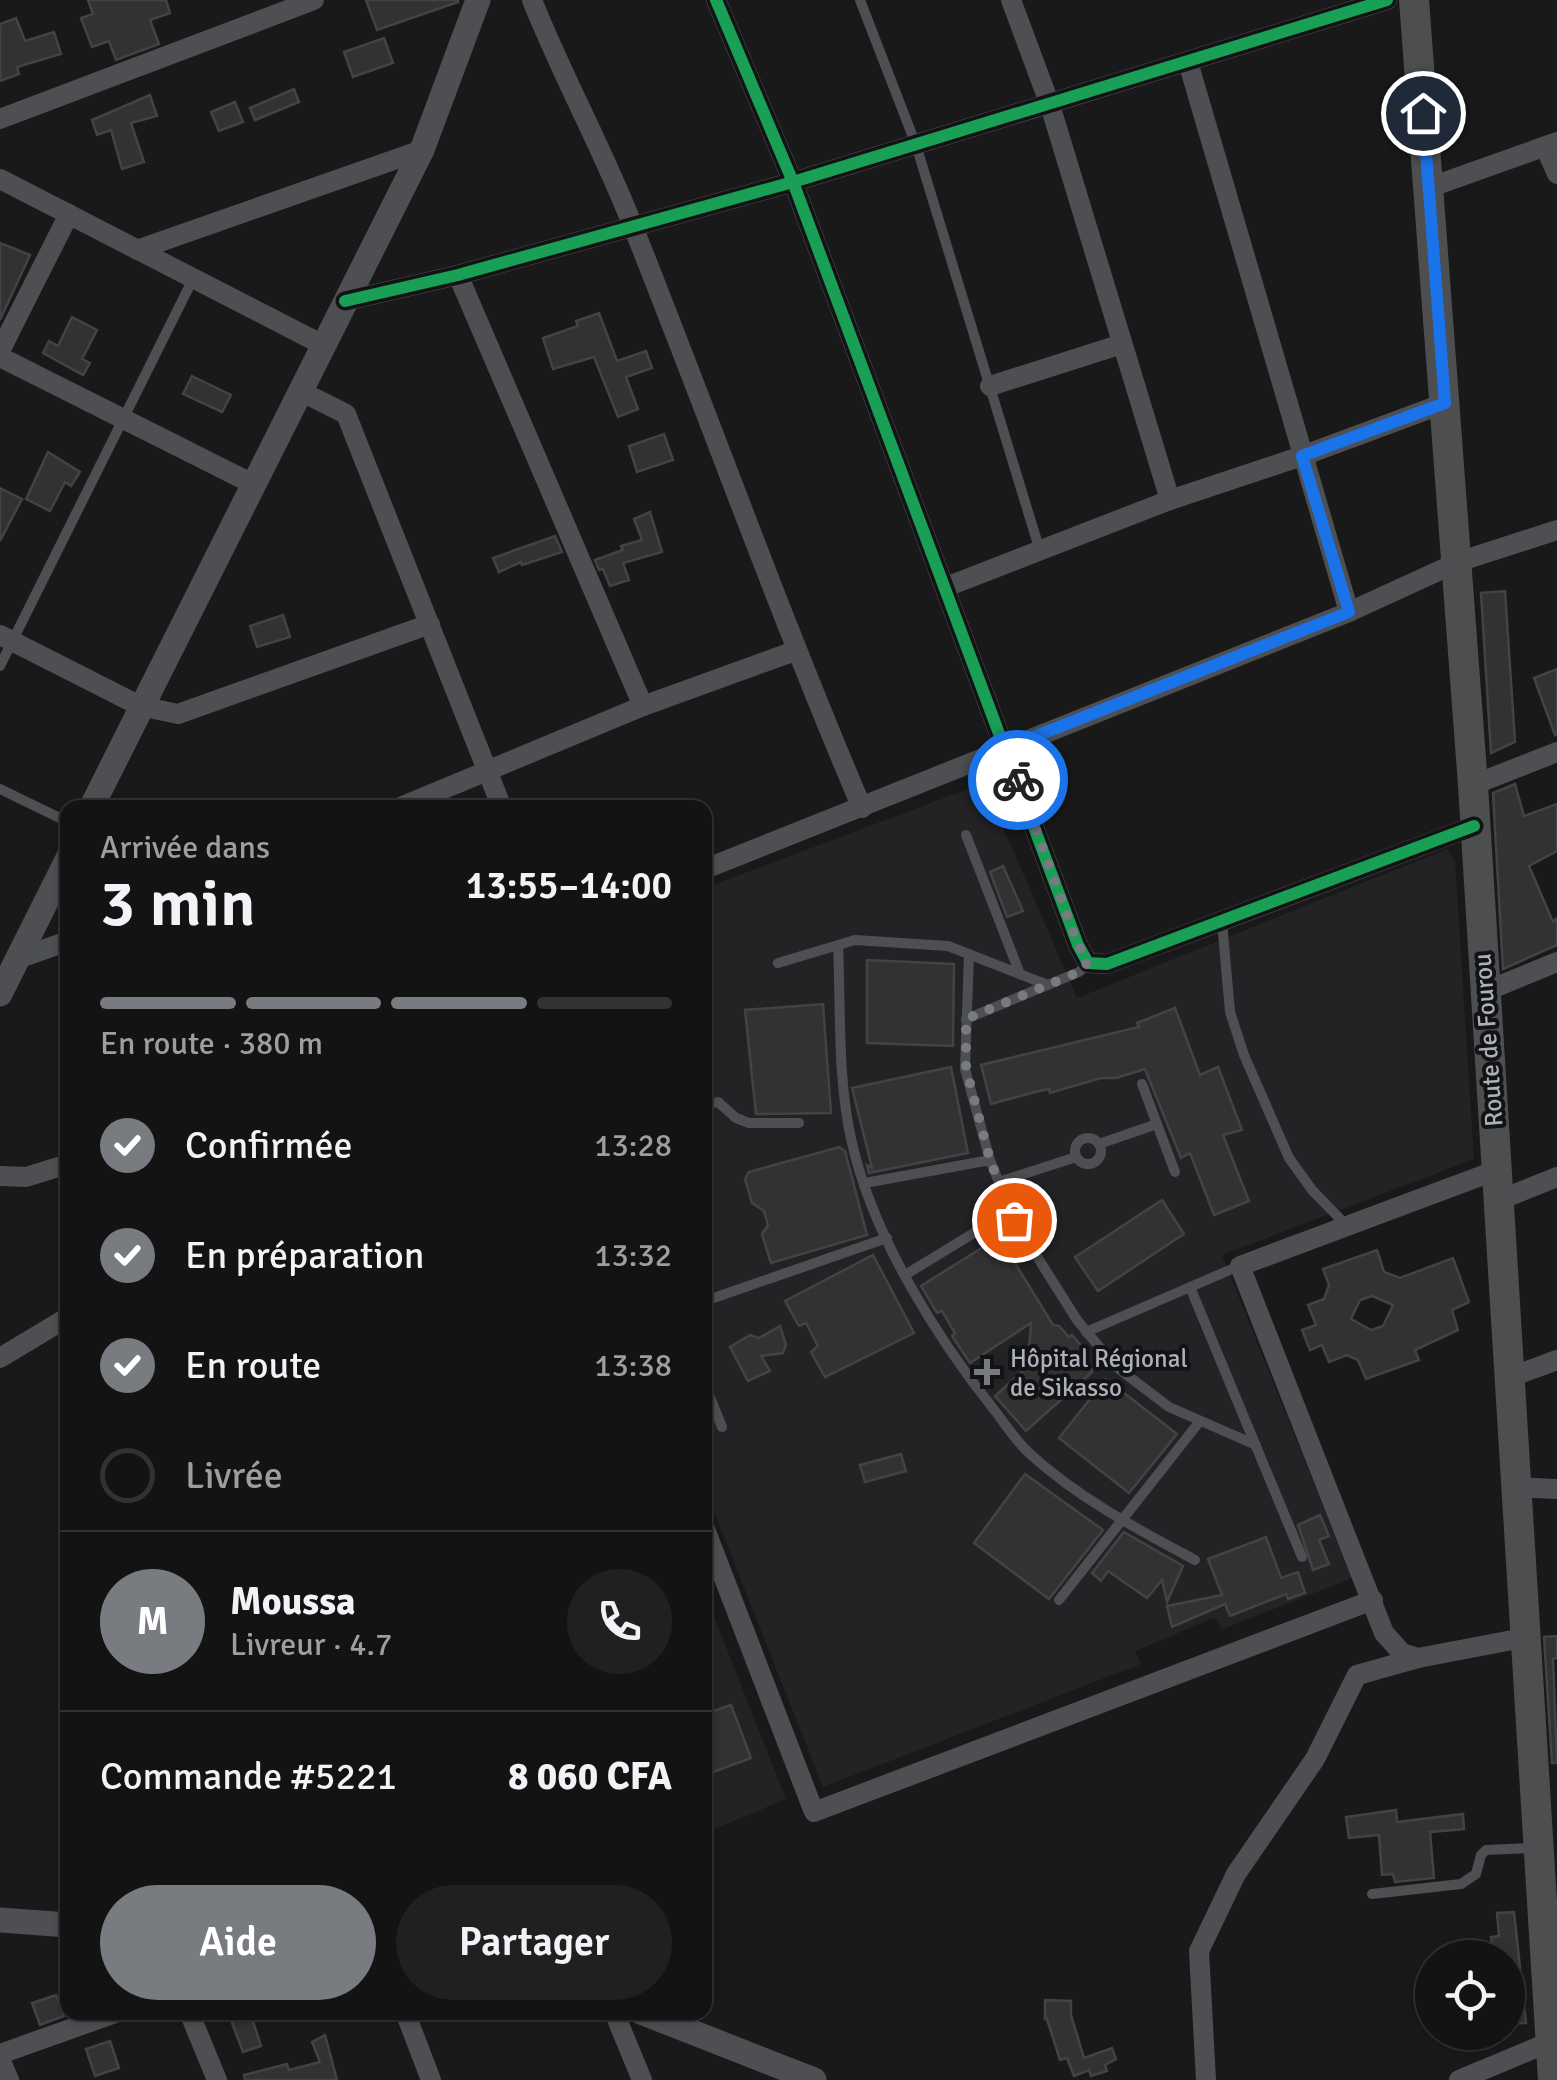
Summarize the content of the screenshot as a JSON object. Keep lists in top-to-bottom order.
{
  "streets": {
    "main road": ["Route de Fourou"]
  },
  "places": {
    "health": ["Hôpital Régional de Sikasso"]
  },
  "page": {
    "heading": ["3 min", "Arrivée dans", "13:55–14:00"],
    "panel": [
      "Moussa",
      "Livreur · 4.7",
      "Commande #5221",
      "8 060 CFA"
    ],
    "bar": "En route · 380 m",
    "list": [
      ["Confirmée", "13:28"],
      ["En préparation", "13:32"],
      ["En route", "13:38"],
      "Livrée"
    ],
    "round": "M",
    "buttons": ["Aide", "Partager"]
  }
}
